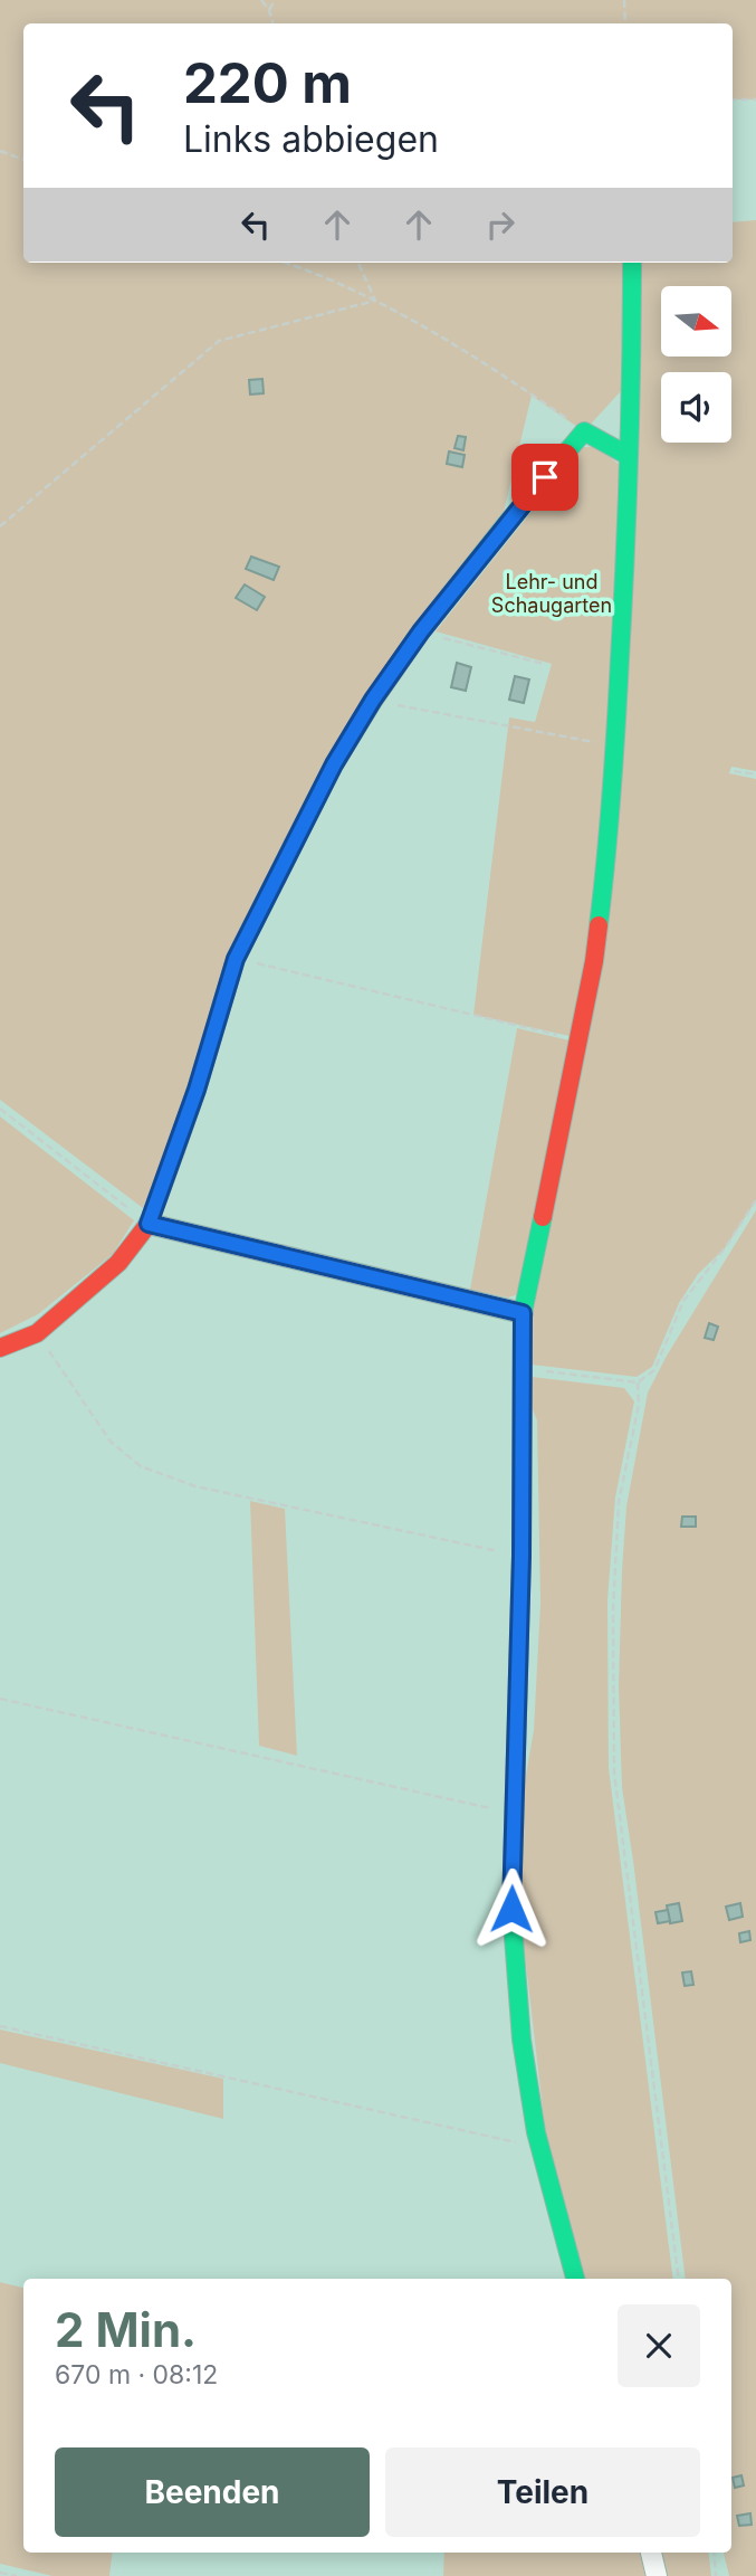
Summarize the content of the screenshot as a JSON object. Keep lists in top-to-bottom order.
{
  "parks": ["Lehr- und Schaugarten"],
  "north": "right",
  "page": {
    "turn": ["220 m", "Links abbiegen"],
    "heading": ["2 Min.", "670 m · 08:12"],
    "buttons": ["Beenden", "Teilen"]
  }
}
